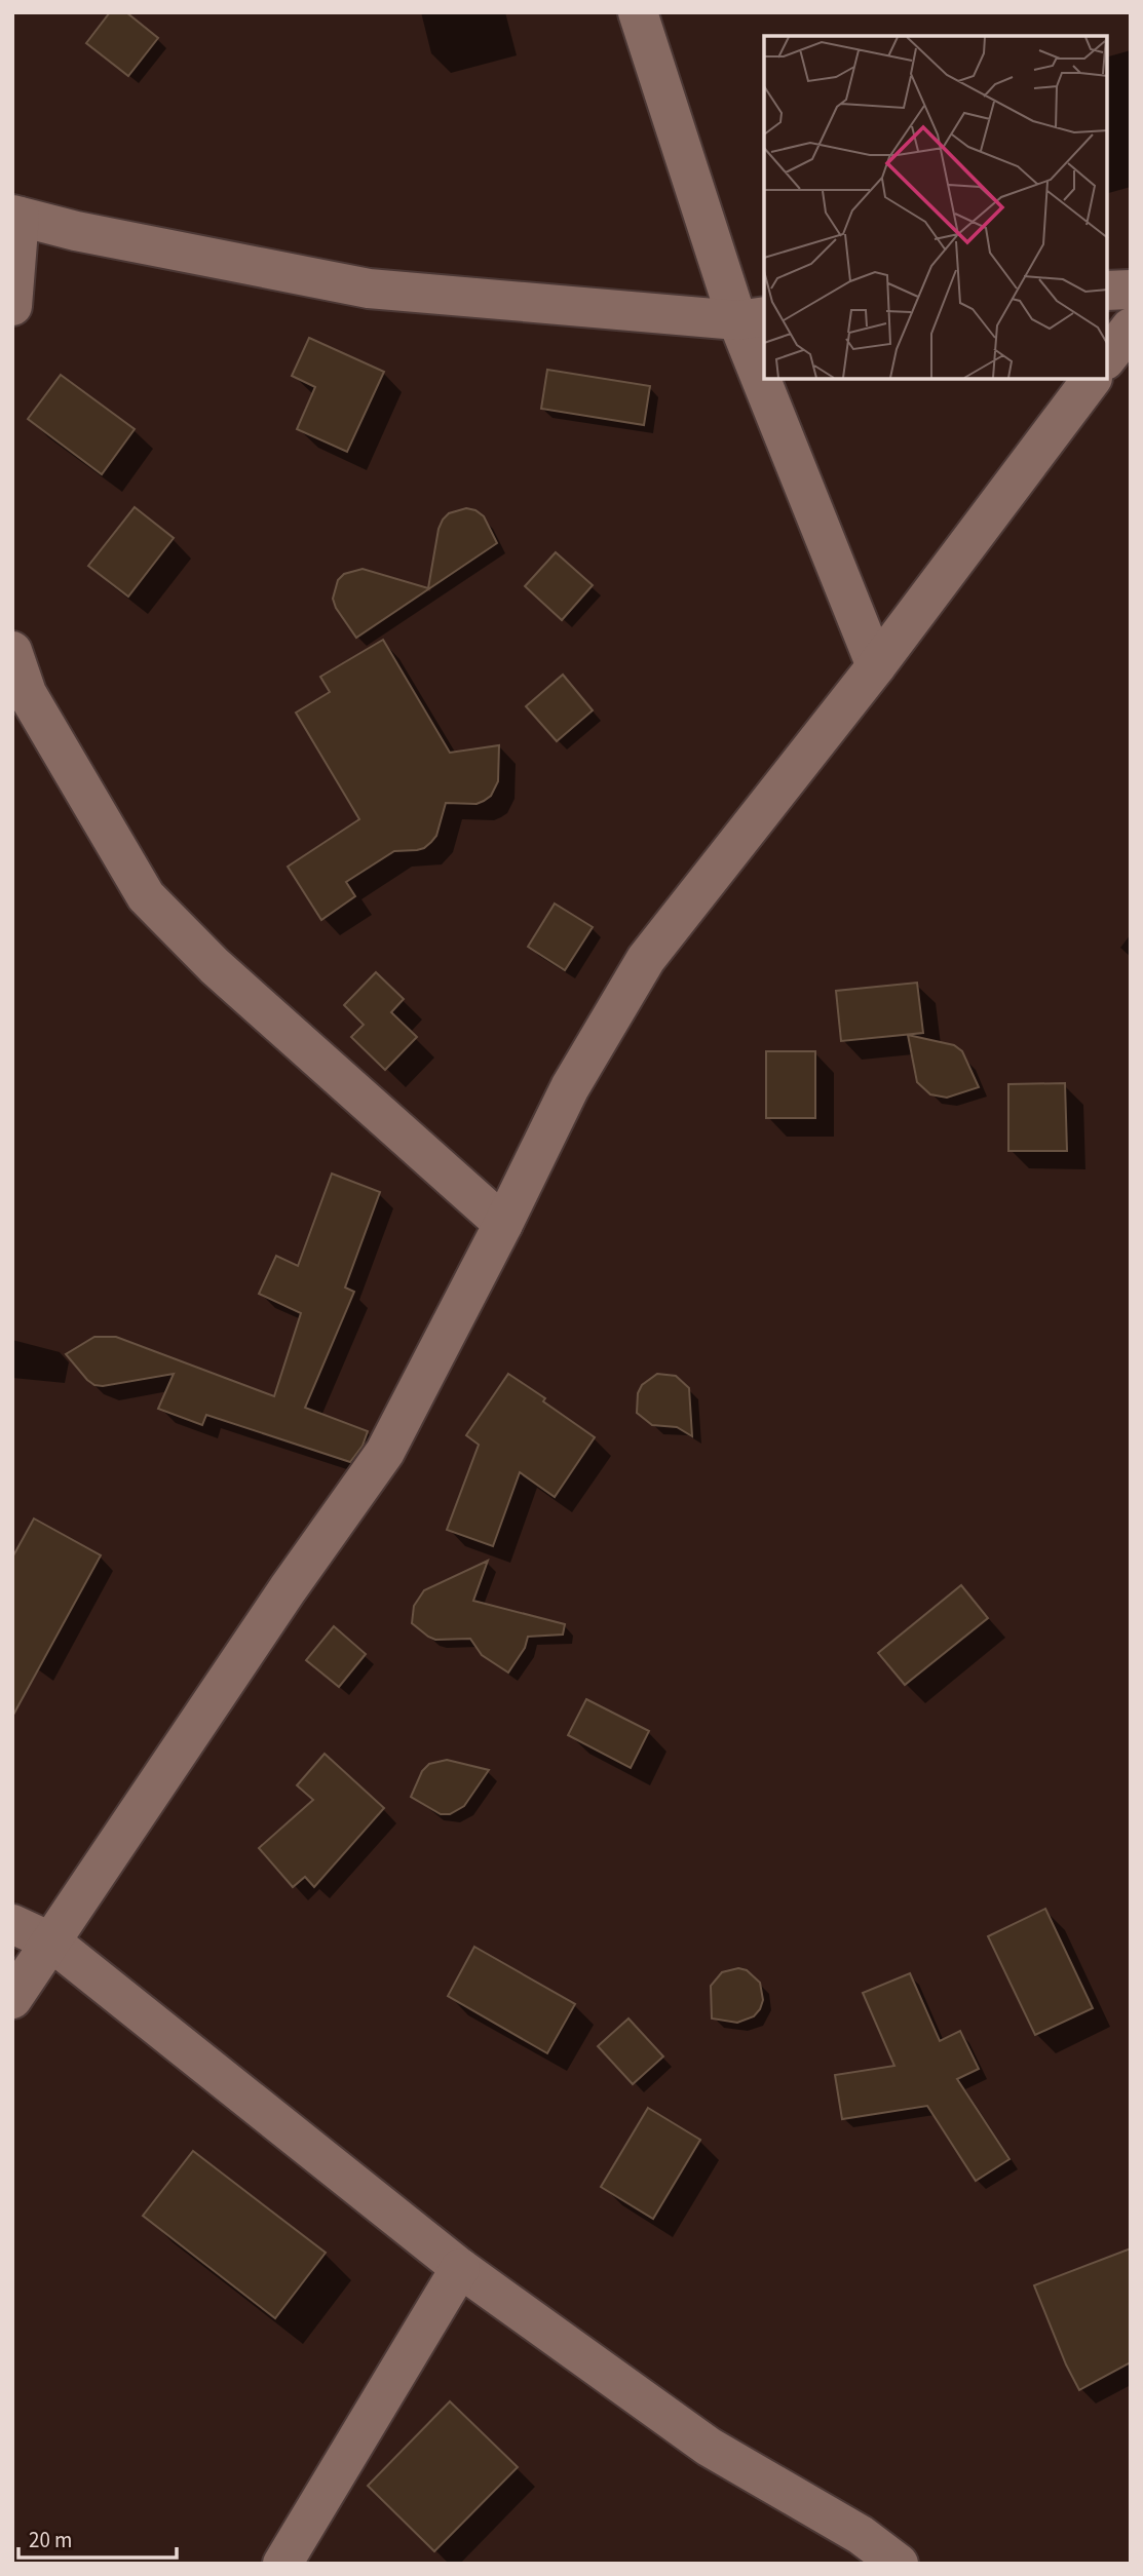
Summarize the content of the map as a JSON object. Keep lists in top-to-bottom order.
{
  "scale_bar": "20 m"
}
